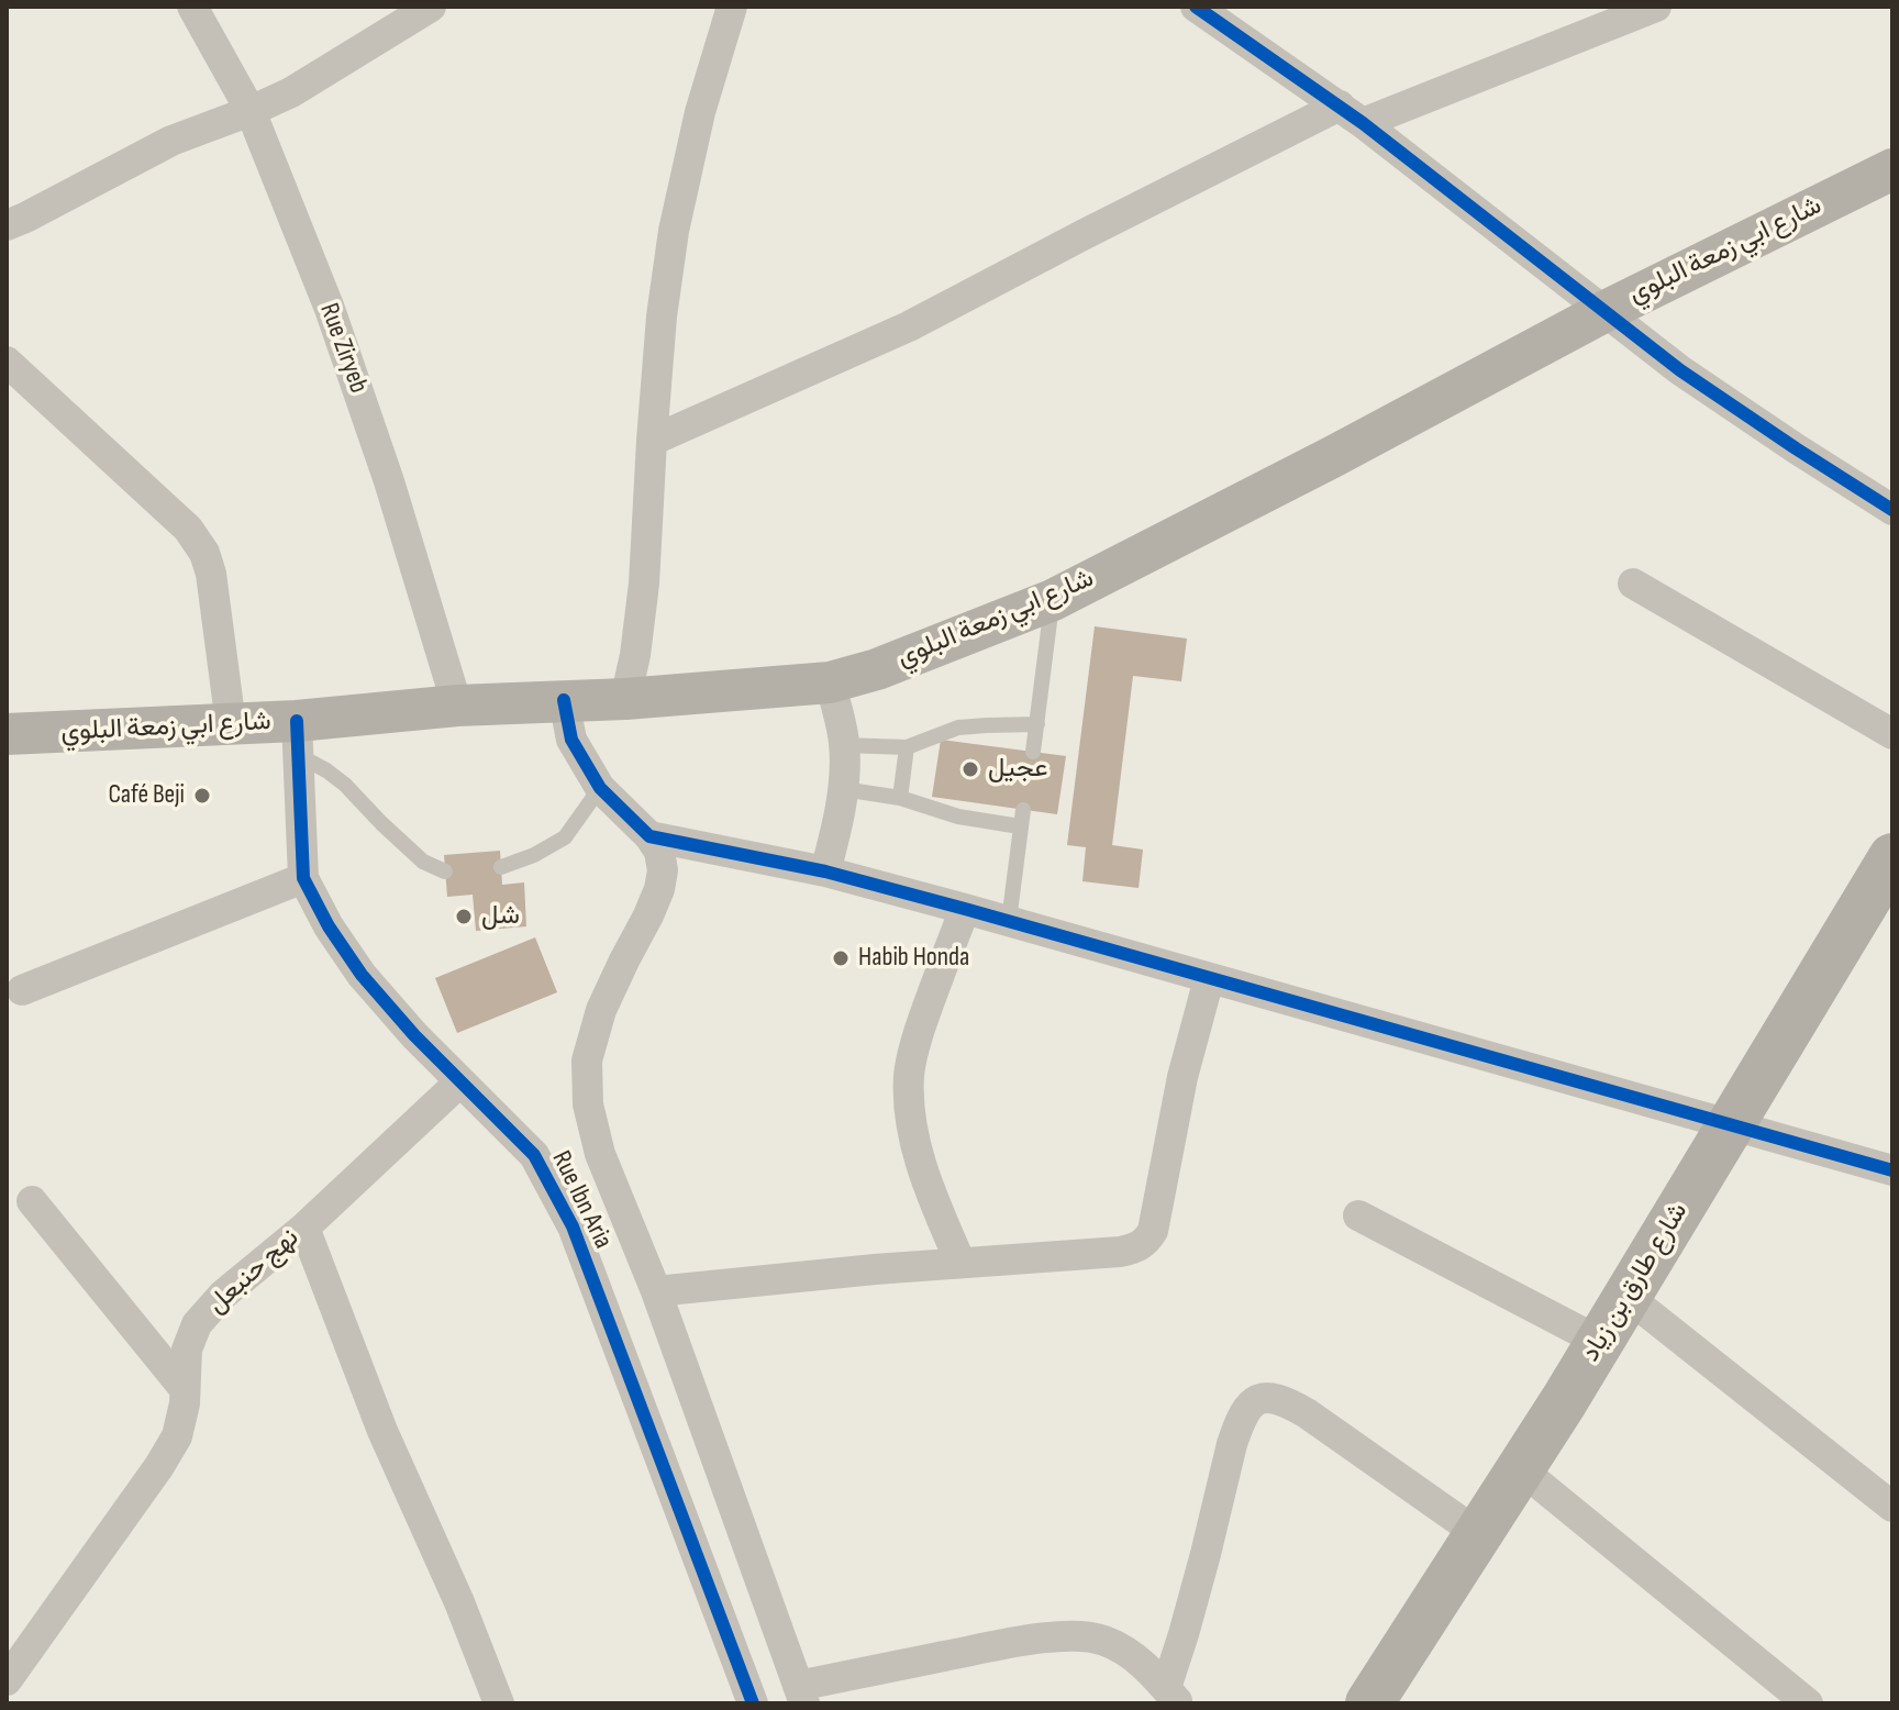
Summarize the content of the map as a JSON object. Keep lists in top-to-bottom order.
{
  "streets": {
    "main road": ["شارع ابي زمعة البلوي", "شارع طارق بن زياد"],
    "street": ["Rue Ziryeb", "Rue Ibn Aria", "نهج حنبعل"]
  },
  "crossings": [
    ["شارع ابي زمعة البلوي", "Rue Ziryeb"],
    ["شارع ابي زمعة البلوي", "Rue Ibn Aria"],
    ["Rue Ibn Aria", "نهج حنبعل"]
  ],
  "places": [
    "عجيل",
    "Café Beji",
    "شل",
    "Habib Honda"
  ]
}
